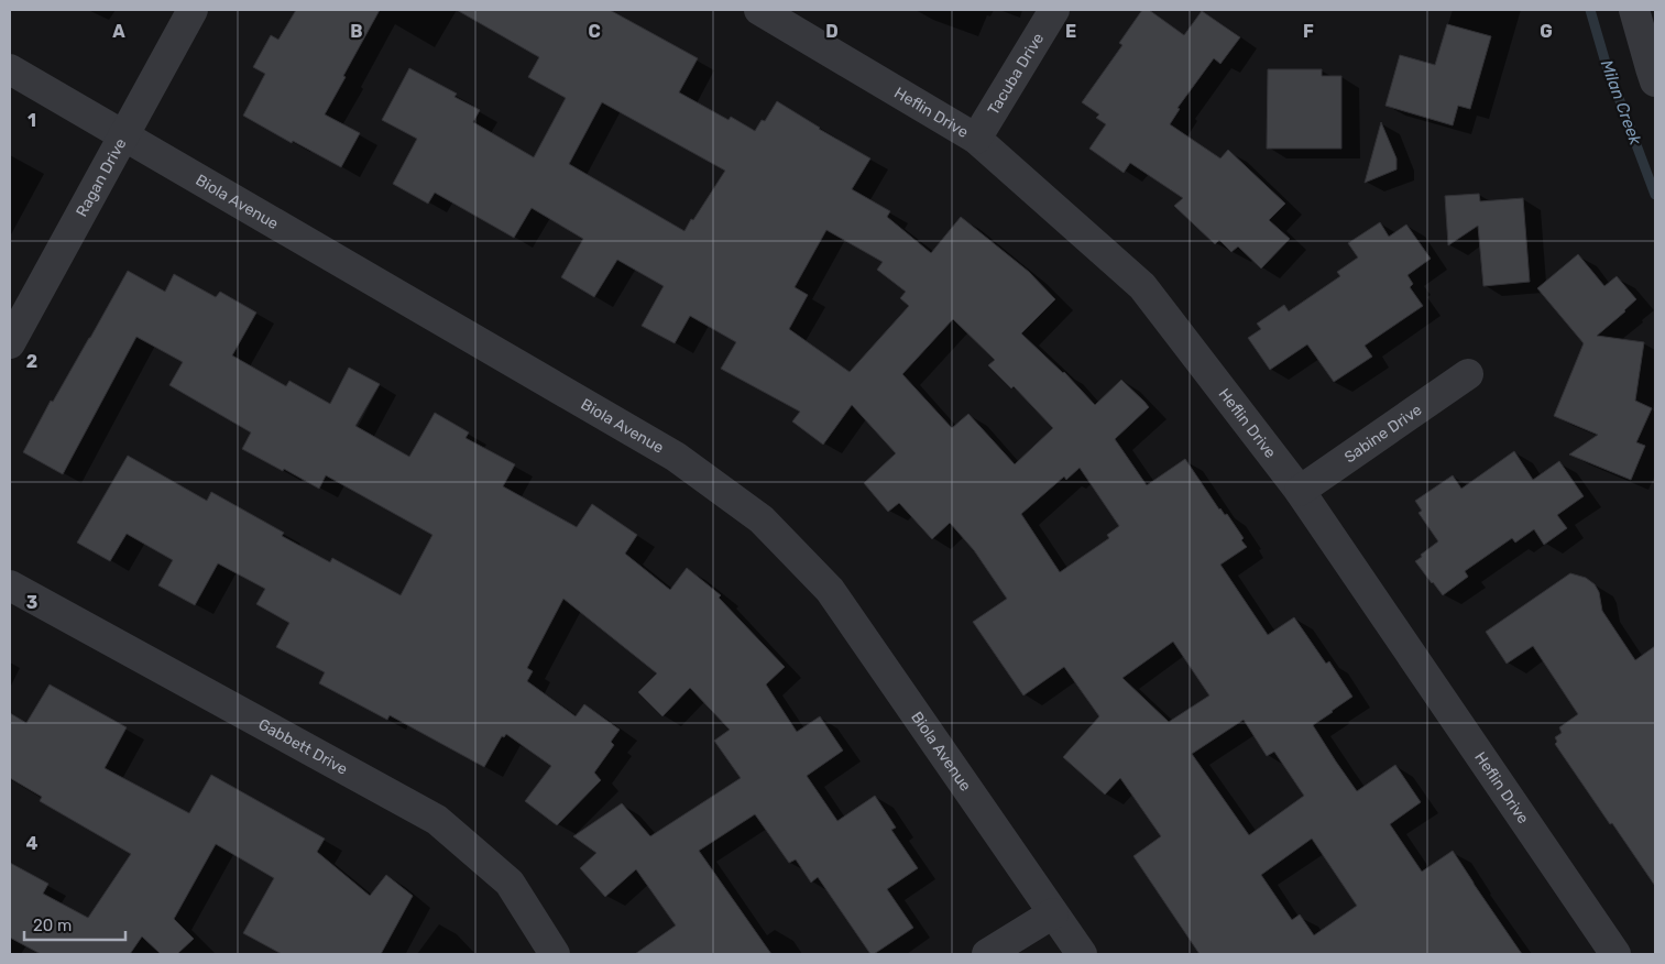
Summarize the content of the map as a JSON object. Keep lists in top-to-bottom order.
{
  "streets": {
    "street": [
      "Tacuba Drive",
      "Heflin Drive",
      "Ragan Drive",
      "Biola Avenue",
      "Sabine Drive",
      "Gabbett Drive"
    ]
  },
  "crossings": [
    ["Tacuba Drive", "Heflin Drive"],
    ["Heflin Drive", "Sabine Drive"],
    ["Ragan Drive", "Biola Avenue"]
  ],
  "water": ["Milan Creek"],
  "scale_bar": "20 m",
  "grid": {
    "columns": [
      "A",
      "B",
      "C",
      "D",
      "E",
      "F",
      "G"
    ],
    "rows": [
      "1",
      "2",
      "3",
      "4"
    ]
  }
}
